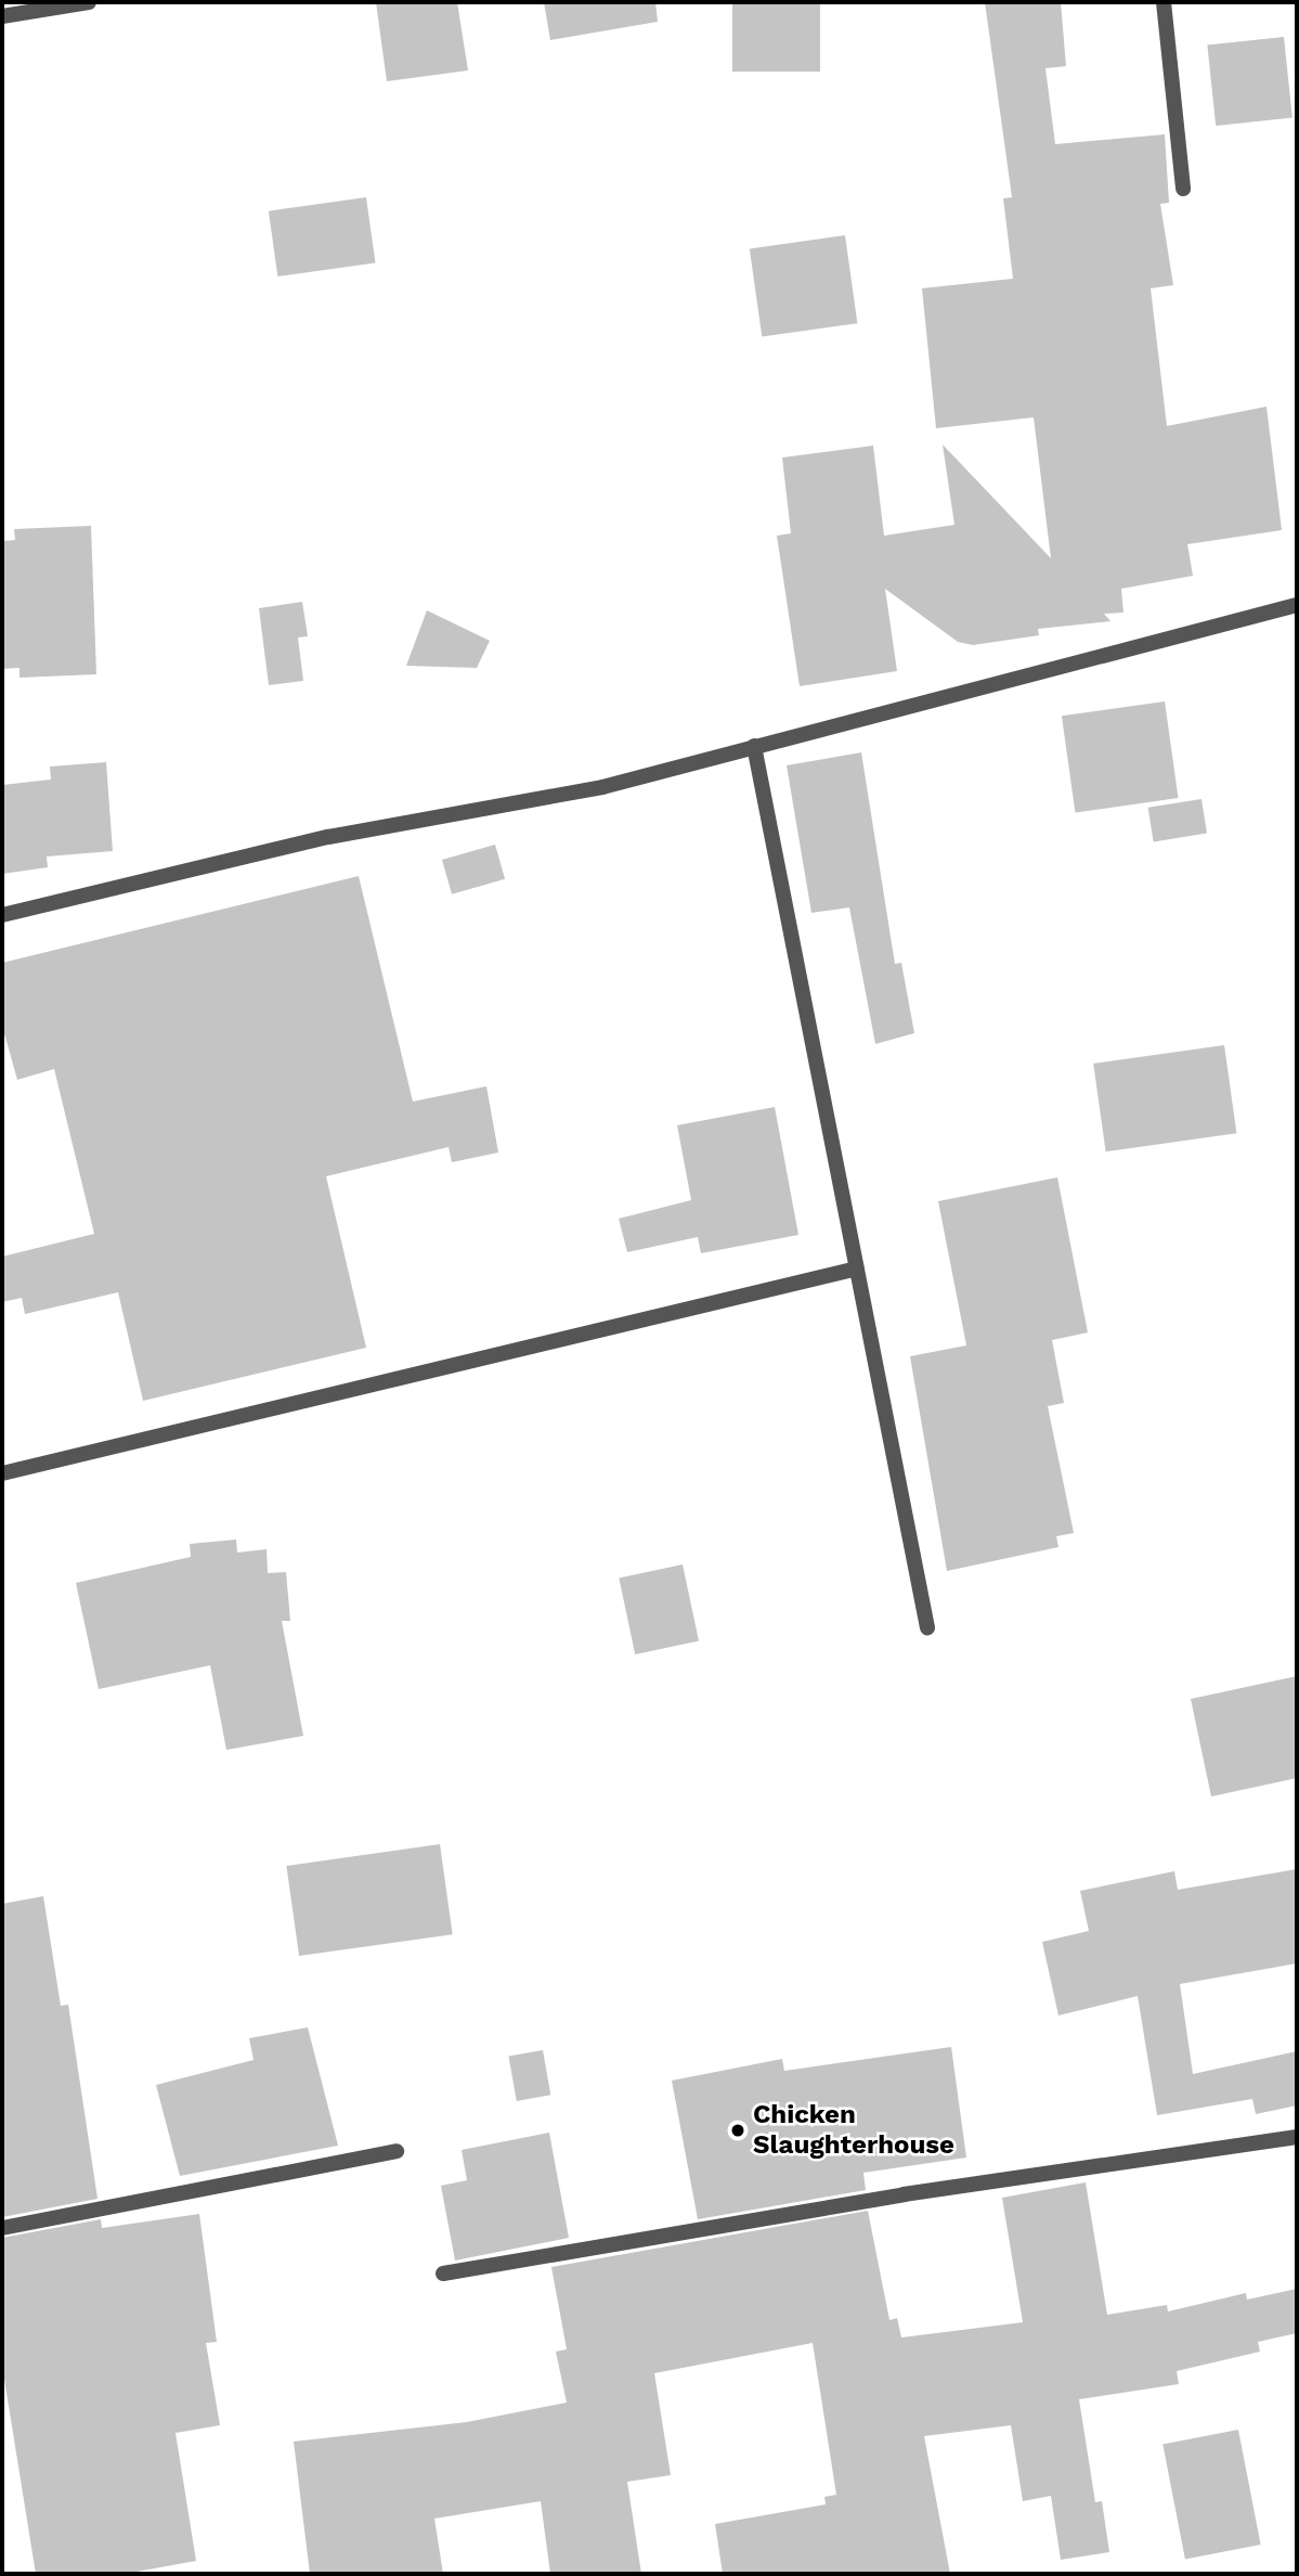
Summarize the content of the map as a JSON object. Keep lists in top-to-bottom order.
{
  "places": ["Chicken Slaughterhouse"]
}
